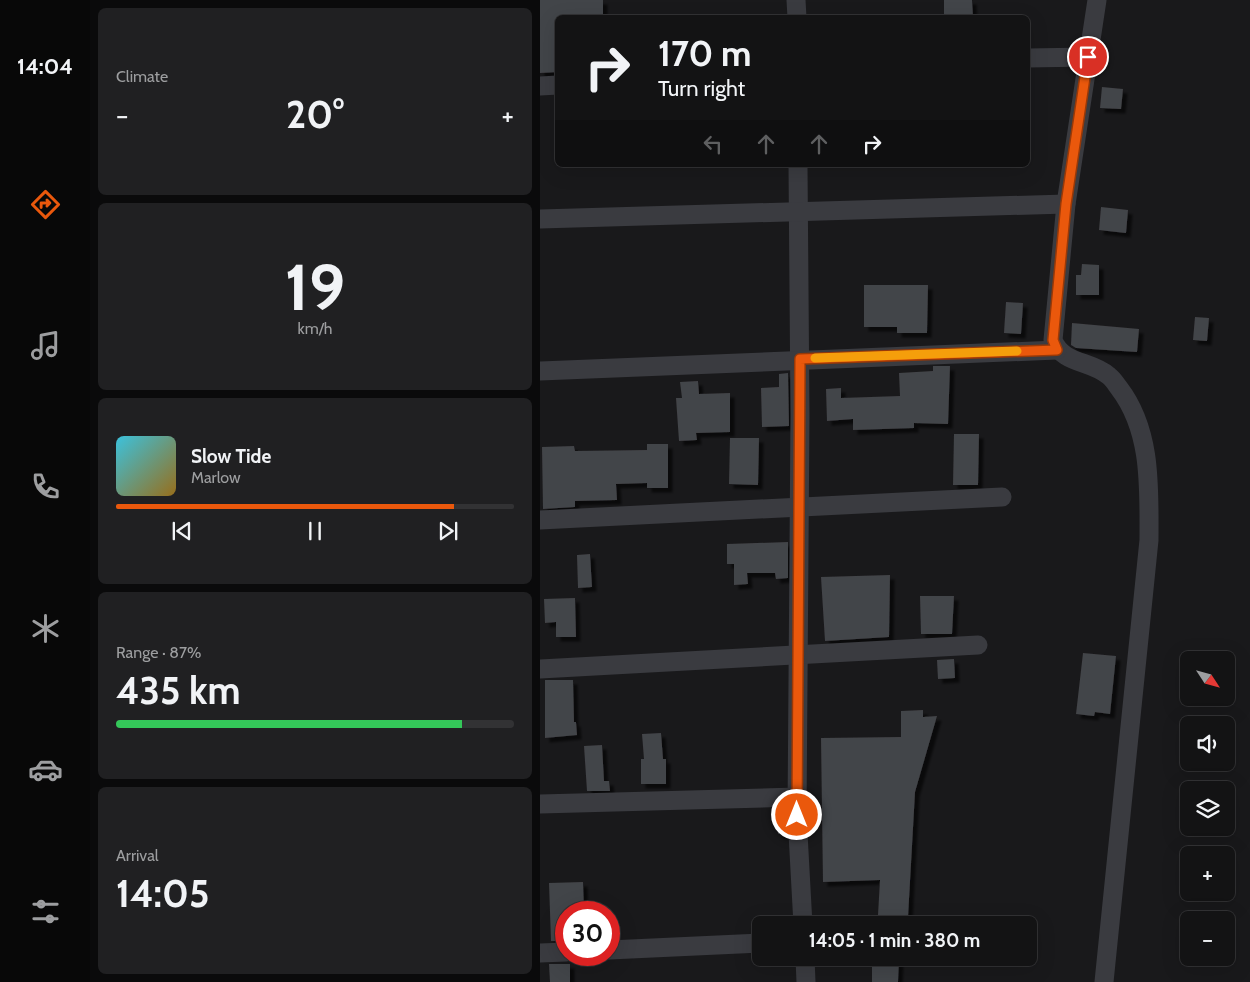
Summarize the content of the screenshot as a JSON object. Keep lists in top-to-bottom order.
{
  "north": "bottom right",
  "page": {
    "tabs": "14:04",
    "tile": [
      "Climate",
      ["19", "km/h"],
      ["Range · 87%", "435 km"],
      ["Arrival", "14:05"]
    ],
    "turn": ["170 m", "Turn right"],
    "heat": ["−", "20°", "+"],
    "song": ["Slow Tide", "Marlow"],
    "map_buttons": ["+", "−"],
    "limit": "30",
    "trip": "14:05 · 1 min · 380 m"
  }
}
